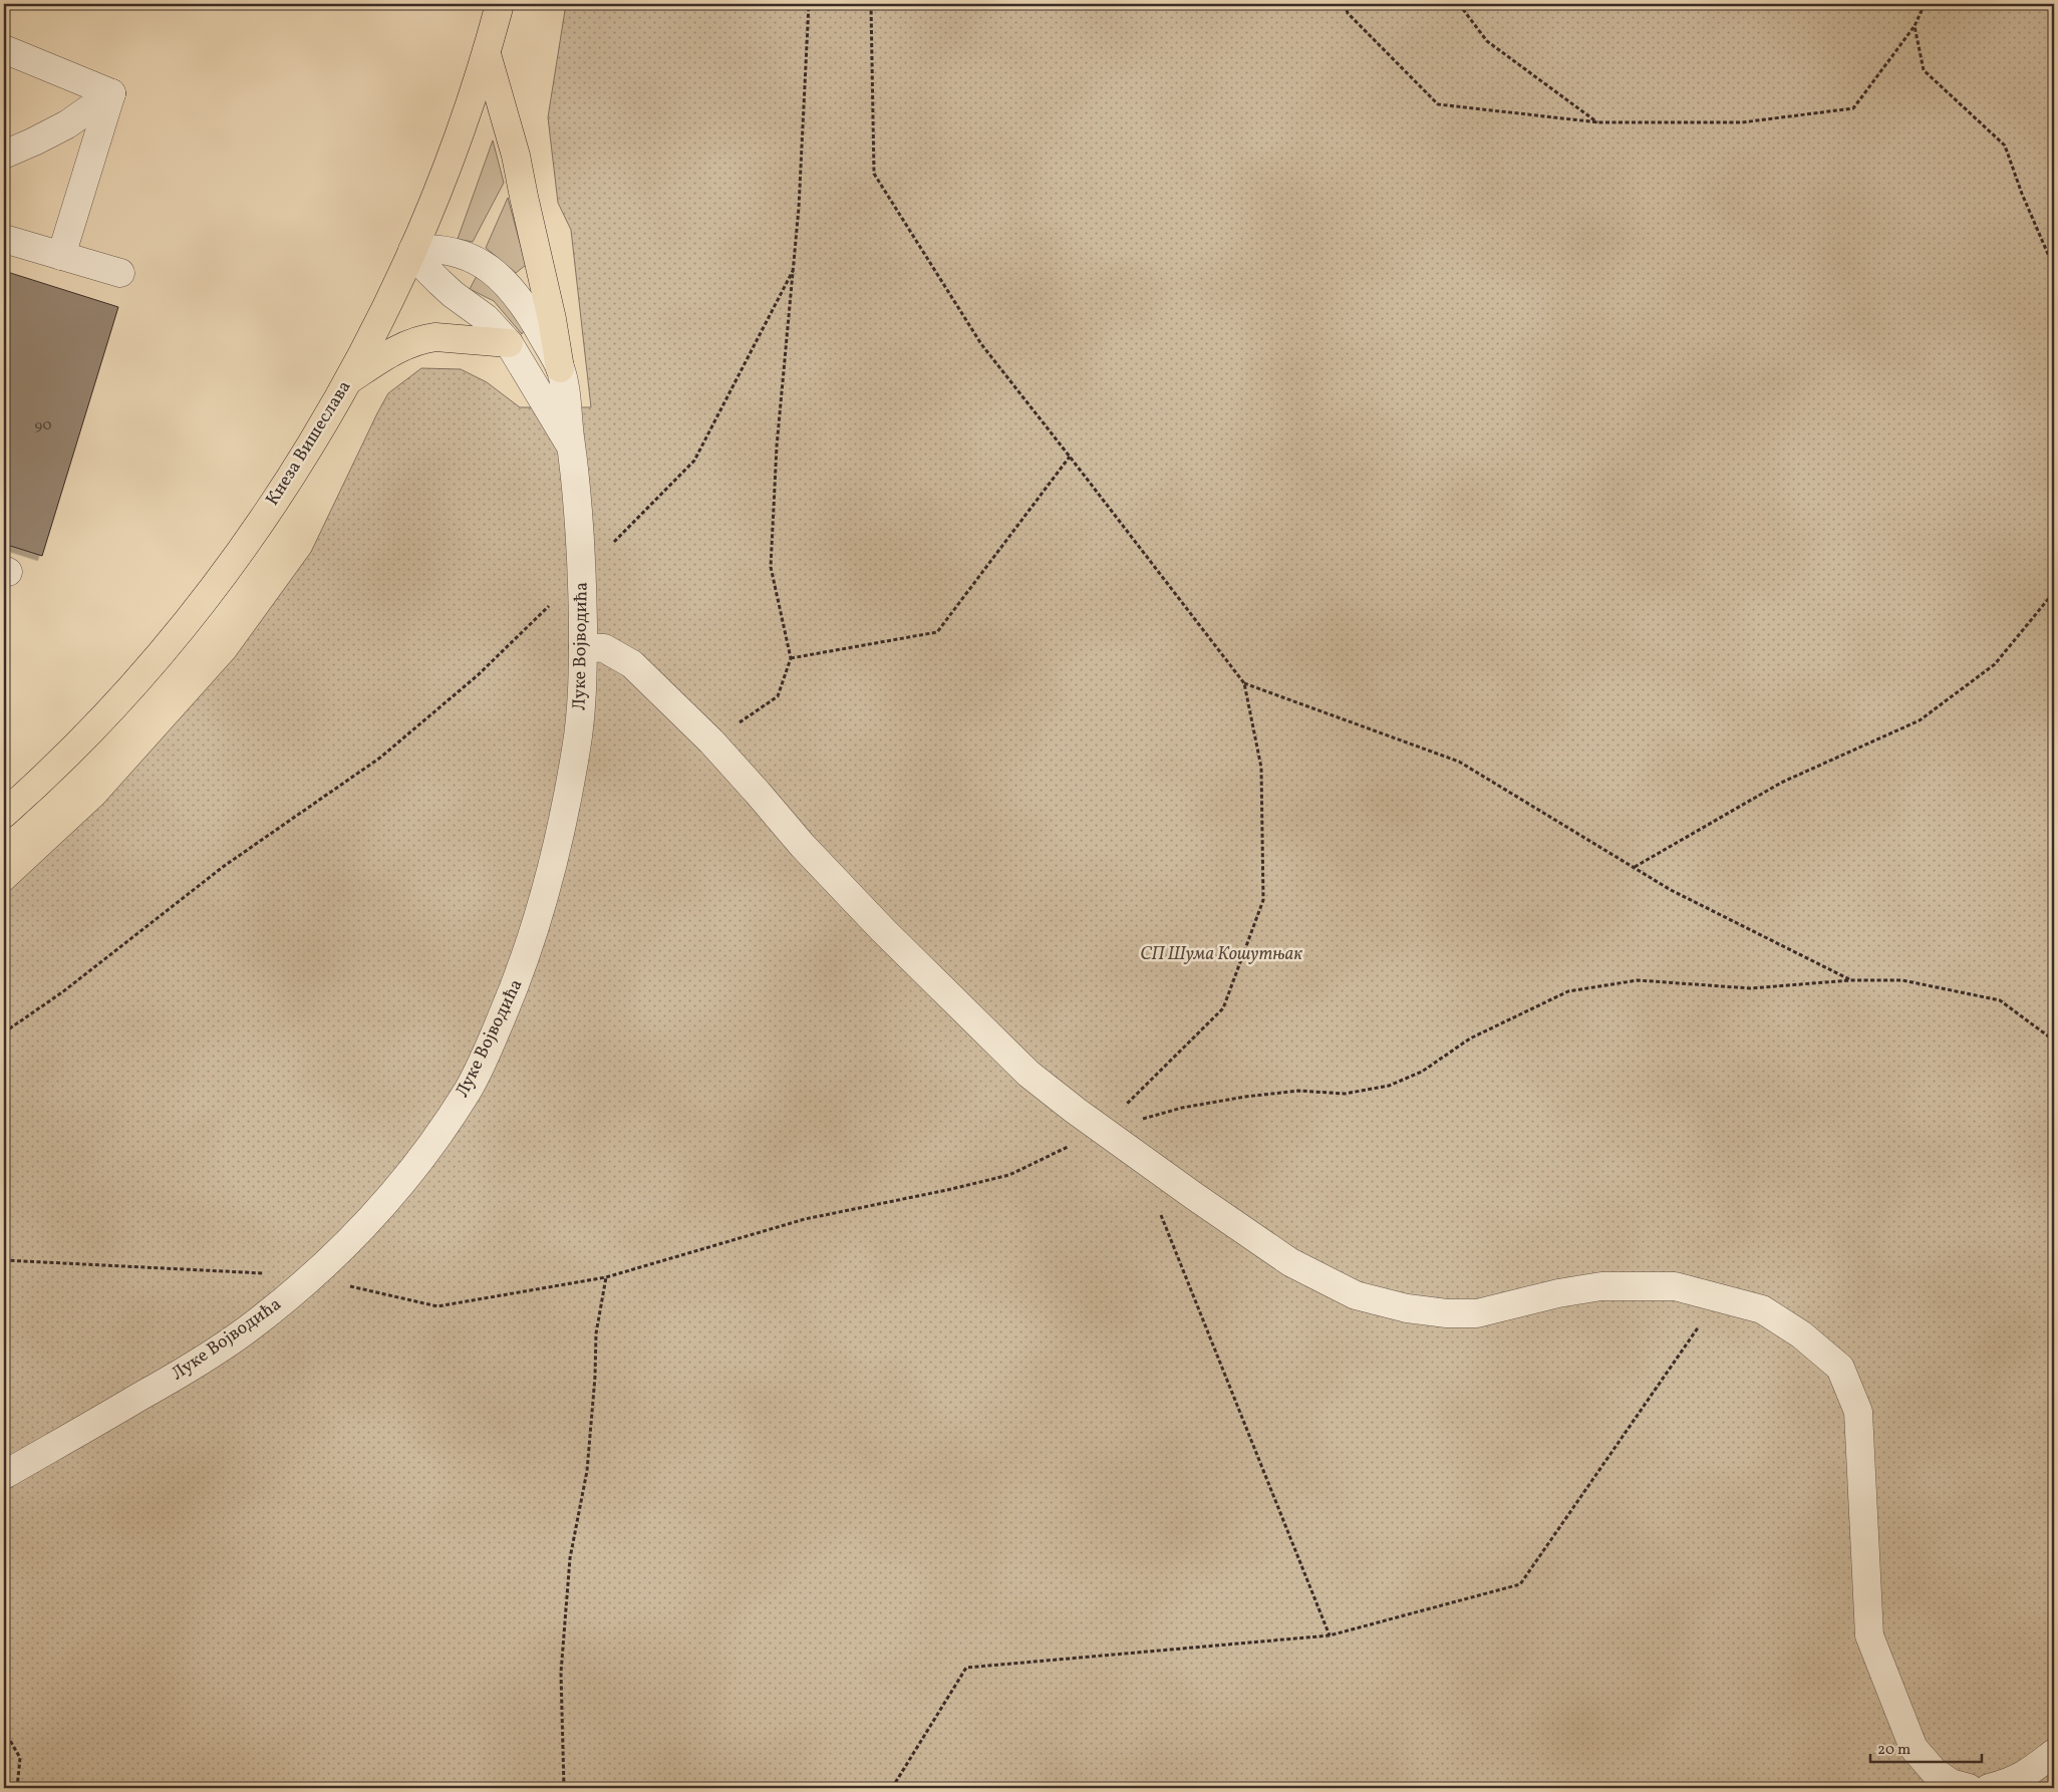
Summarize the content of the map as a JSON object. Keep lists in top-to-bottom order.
{
  "streets": {
    "main road": ["Кнеза Вишеслава"],
    "street": ["Луке Војводића"]
  },
  "crossings": [
    ["Кнеза Вишеслава", "Луке Војводића"]
  ],
  "parks": ["СП Шума Кошутњак"],
  "house_numbers": ["90"],
  "scale_bar": "20 m"
}
